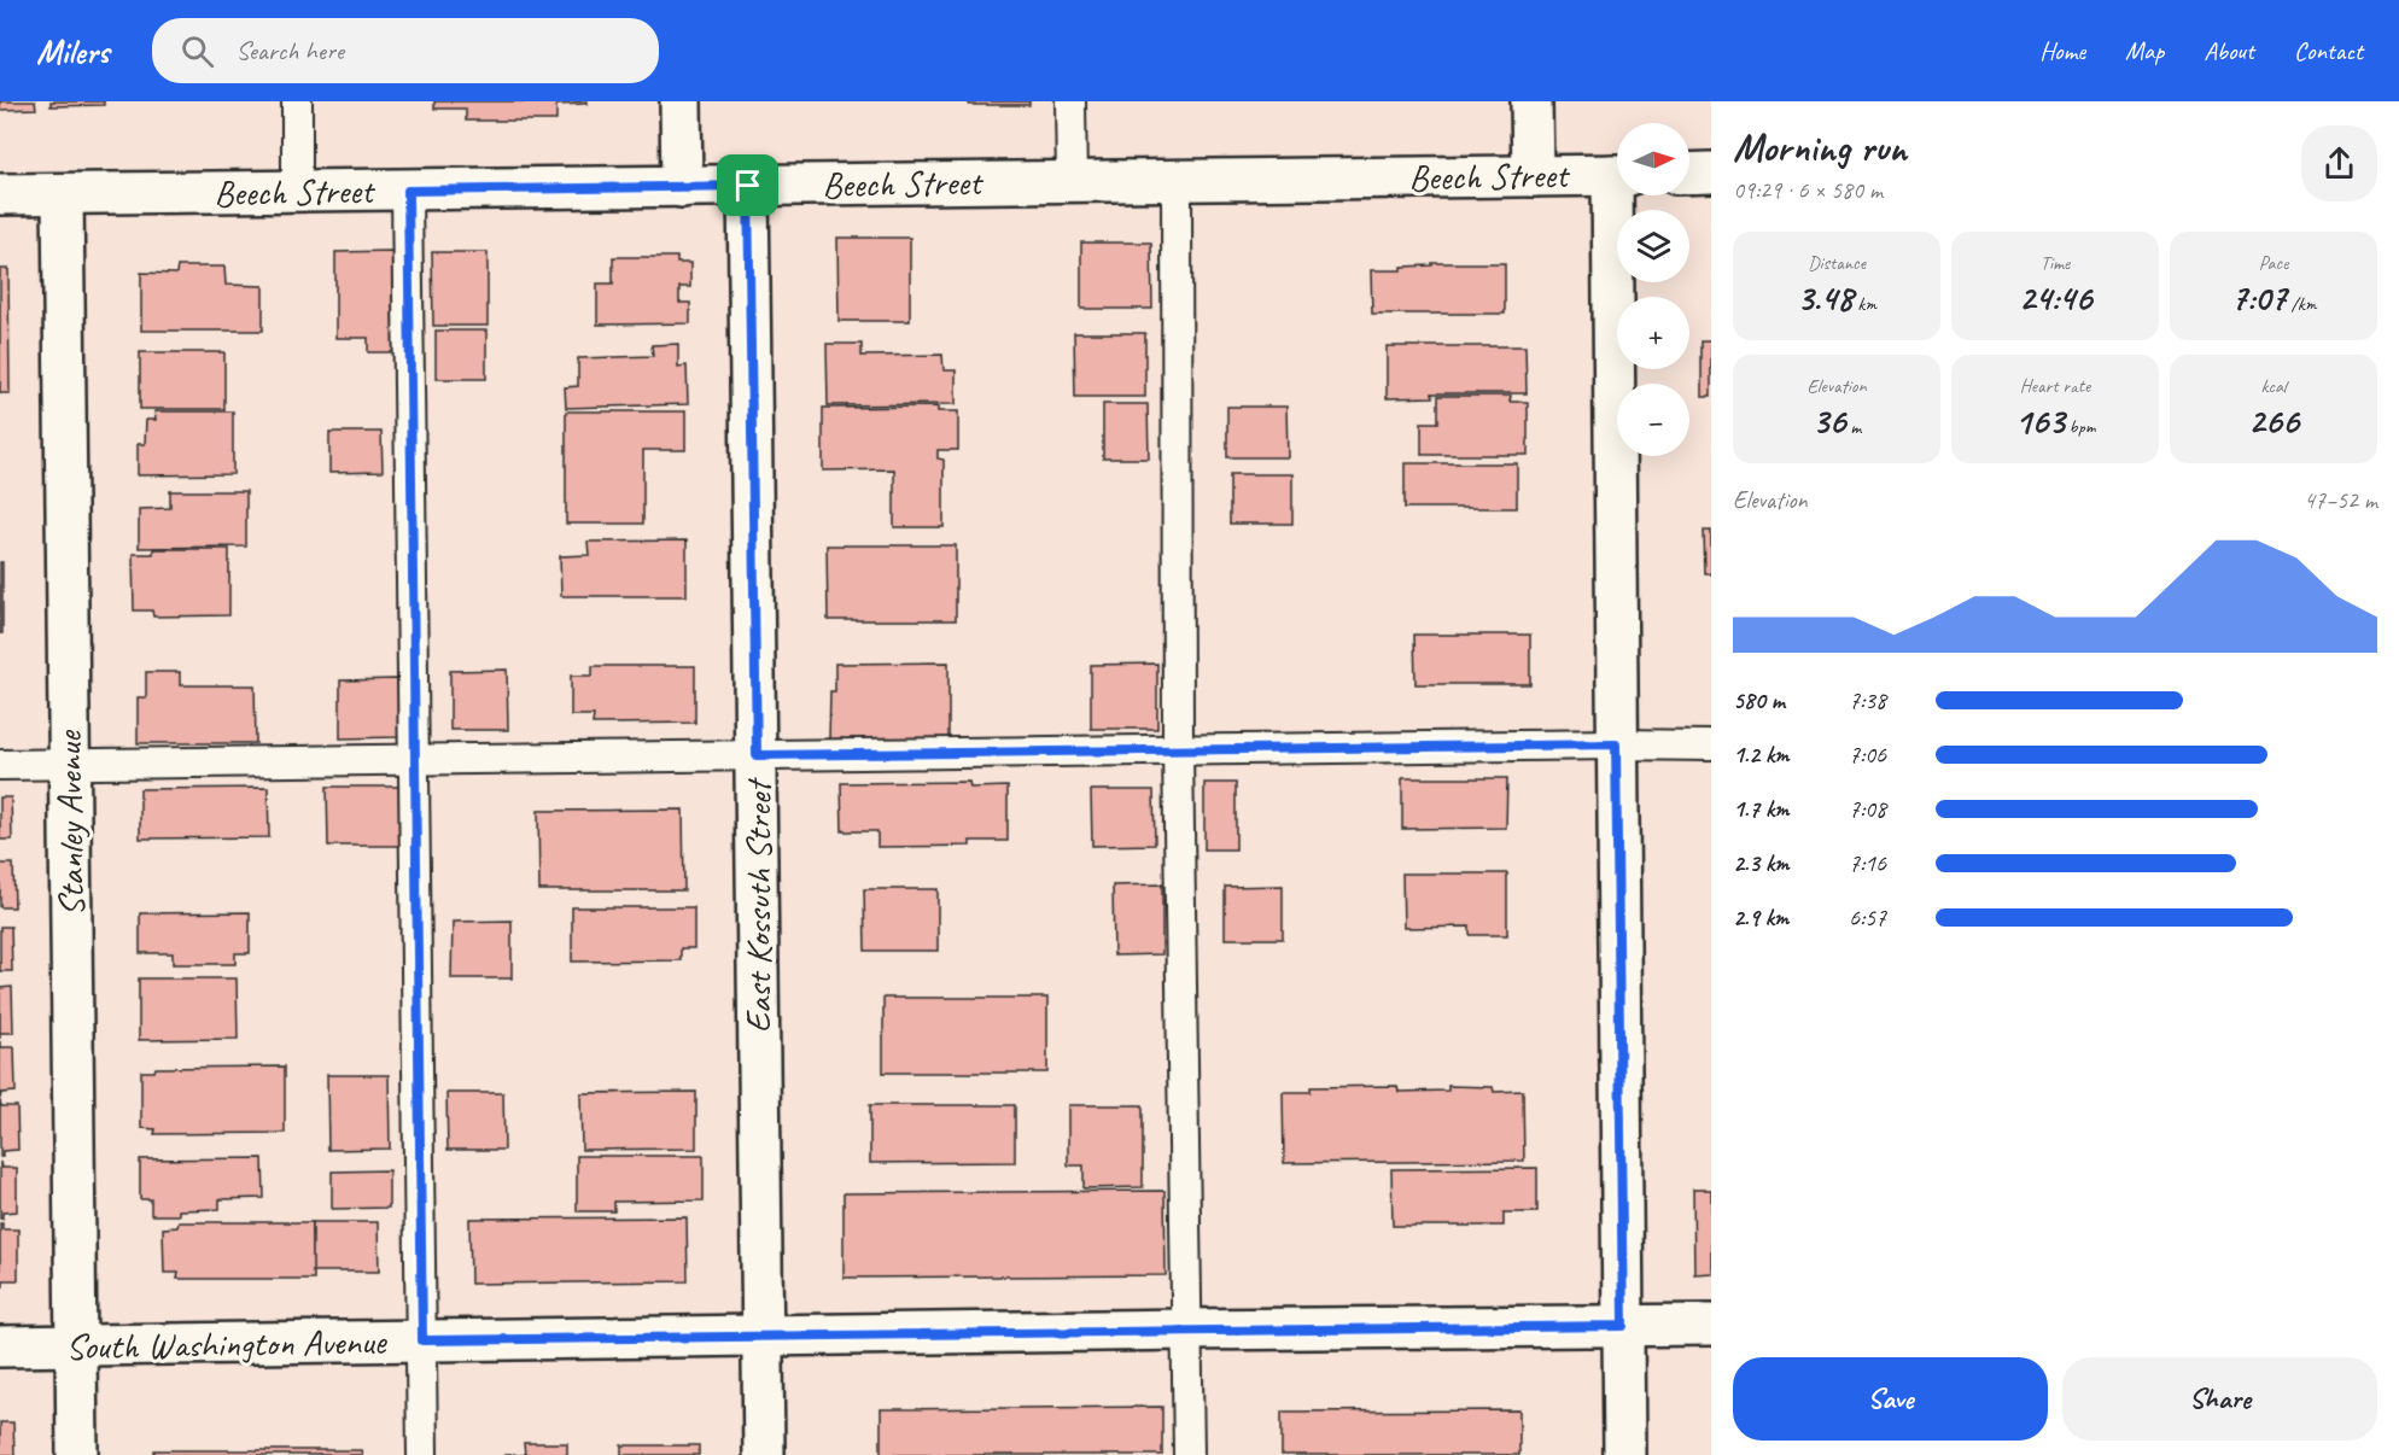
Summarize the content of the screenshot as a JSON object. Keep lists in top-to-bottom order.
{
  "streets": {
    "street": [
      "Beech Street",
      "Stanley Avenue",
      "East Kossuth Street",
      "South Washington Avenue"
    ]
  },
  "crossings": [
    ["Beech Street", "Stanley Avenue"],
    ["Beech Street", "East Kossuth Street"],
    ["Stanley Avenue", "South Washington Avenue"],
    ["East Kossuth Street", "South Washington Avenue"]
  ],
  "north": "right",
  "page": {
    "header": "Milers",
    "search": "Search here",
    "nav": [
      "Home",
      "Map",
      "About",
      "Contact"
    ],
    "heading": ["Morning run", "09:29 · 6 × 580 m"],
    "map_buttons": ["+", "−"],
    "stats": [
      ["Distance", "3.48 km"],
      ["Time", "24:46"],
      ["Pace", "7:07 /km"],
      ["Elevation", "36 m"],
      ["Heart rate", "163 bpm"],
      ["kcal", "266"]
    ],
    "chart": ["Elevation", "47–52 m"],
    "list": [
      {
        "name": "580 m",
        "note": "7:38"
      },
      {
        "name": "1.2 km",
        "note": "7:06"
      },
      {
        "name": "1.7 km",
        "note": "7:08"
      },
      {
        "name": "2.3 km",
        "note": "7:16"
      },
      {
        "name": "2.9 km",
        "note": "6:57"
      }
    ],
    "buttons": ["Save", "Share"]
  }
}
